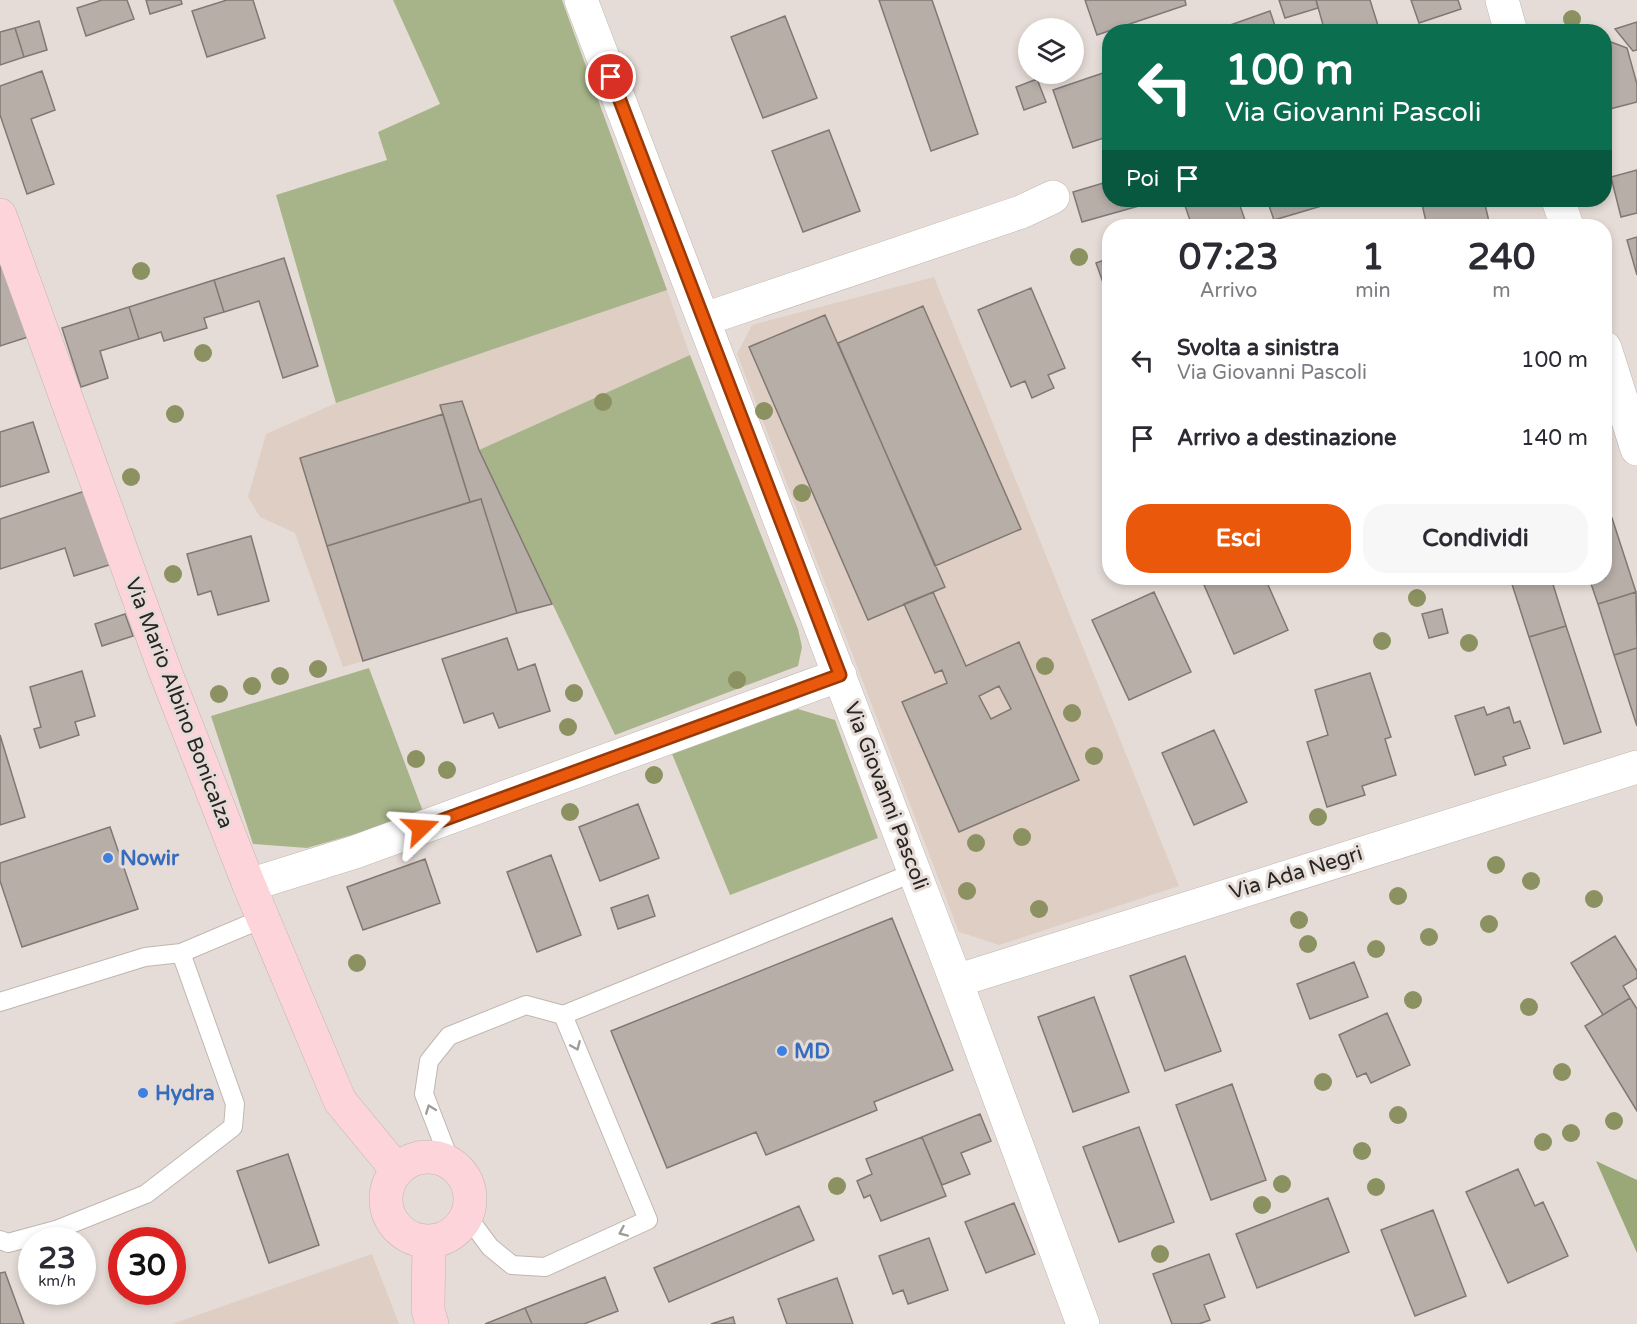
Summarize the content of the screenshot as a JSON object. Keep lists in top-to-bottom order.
{
  "streets": {
    "main road": ["Via Mario Albino Bonicalza"],
    "street": ["Via Giovanni Pascoli", "Via Ada Negri"]
  },
  "crossings": [
    ["Via Giovanni Pascoli", "Via Ada Negri"]
  ],
  "places": ["Nowir", "MD", "Hydra"],
  "page": {
    "turn": ["100 m", "Via Giovanni Pascoli"],
    "then": "Poi",
    "eta": [
      "07:23",
      "Arrivo",
      "1",
      "min",
      "240",
      "m"
    ],
    "list": [
      {
        "name": "Svolta a sinistra",
        "note": "Via Giovanni Pascoli",
        "value": "100 m"
      },
      {
        "name": "Arrivo a destinazione",
        "value": "140 m"
      }
    ],
    "buttons": ["Esci", "Condividi"],
    "speed": "23 km/h",
    "limit": "30"
  }
}
